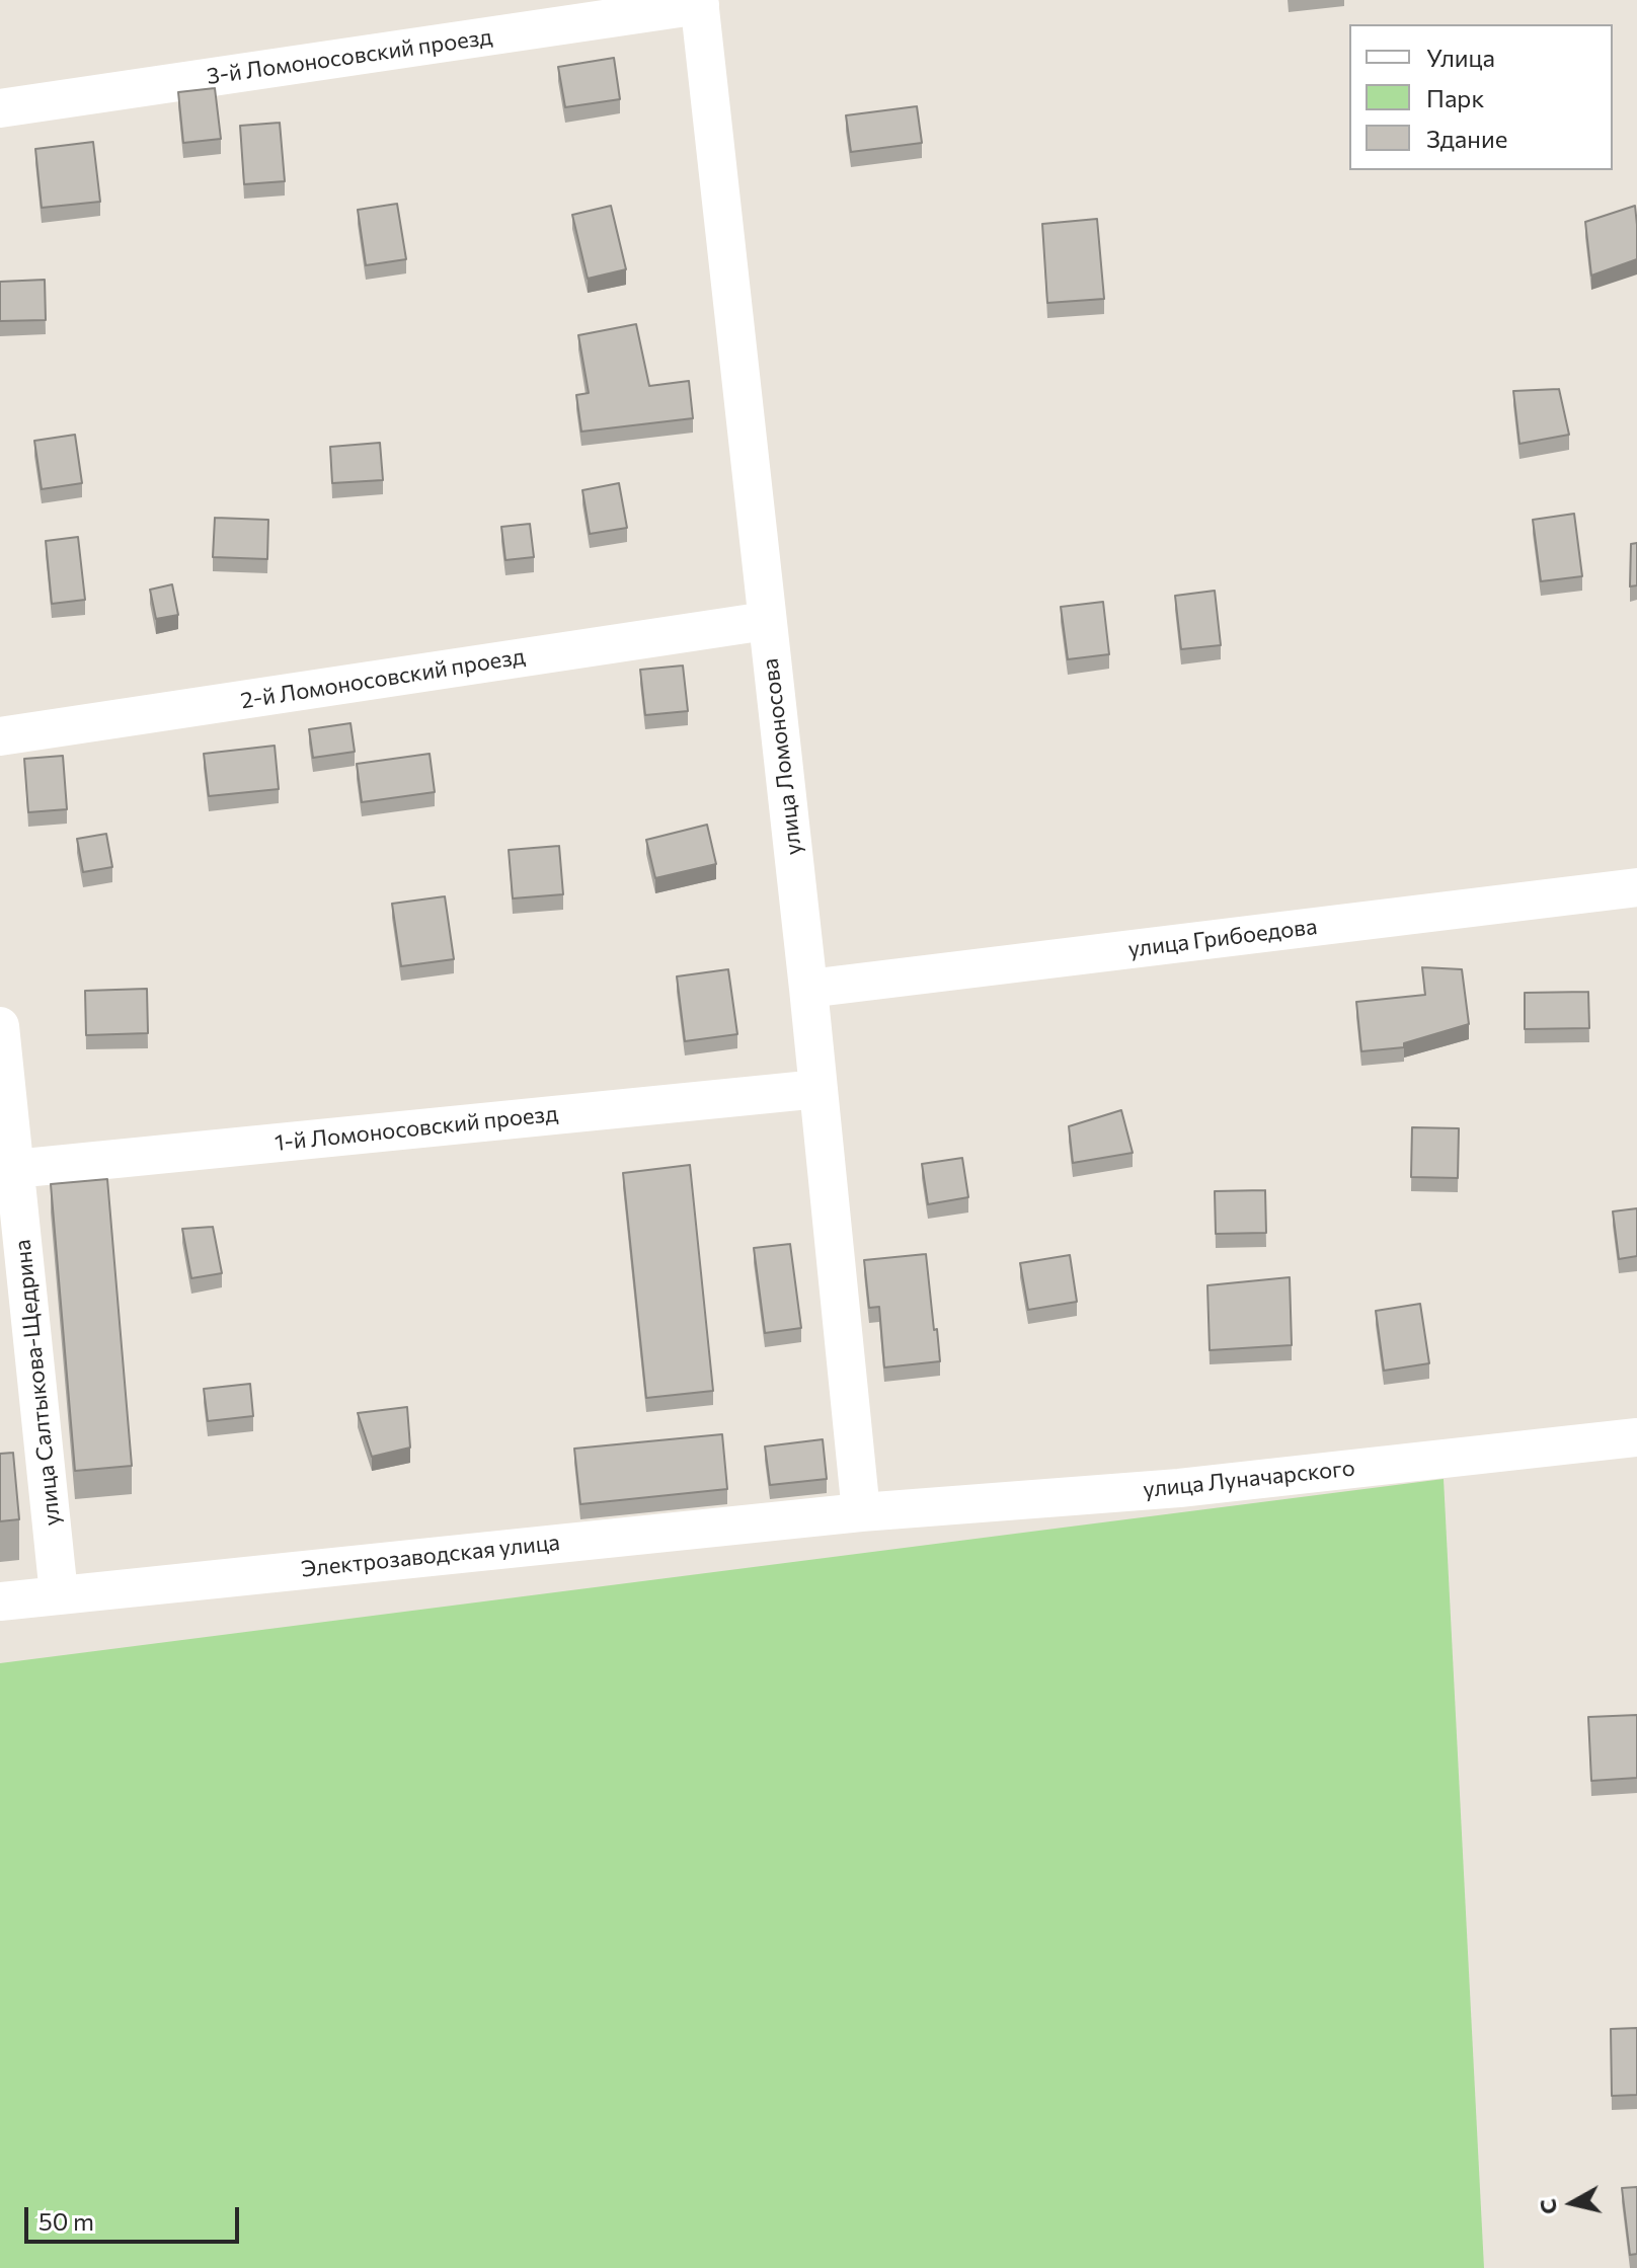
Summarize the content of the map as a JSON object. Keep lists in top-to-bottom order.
{
  "streets": {
    "street": [
      "3-й Ломоносовский проезд",
      "2-й Ломоносовский проезд",
      "улица Ломоносова",
      "улица Грибоедова",
      "1-й Ломоносовский проезд",
      "улица Салтыкова-Щедрина",
      "улица Луначарского",
      "Электрозаводская улица"
    ]
  },
  "crossings": [
    ["3-й Ломоносовский проезд", "улица Ломоносова"],
    ["2-й Ломоносовский проезд", "улица Ломоносова"],
    ["улица Ломоносова", "улица Грибоедова"],
    ["улица Ломоносова", "1-й Ломоносовский проезд"],
    ["улица Ломоносова", "улица Луначарского"],
    ["улица Ломоносова", "Электрозаводская улица"],
    ["1-й Ломоносовский проезд", "улица Салтыкова-Щедрина"],
    ["улица Салтыкова-Щедрина", "Электрозаводская улица"],
    ["улица Луначарского", "Электрозаводская улица"]
  ],
  "legend": ["Улица", "Парк", "Здание"],
  "scale_bar": "50 m",
  "north": "left"
}
